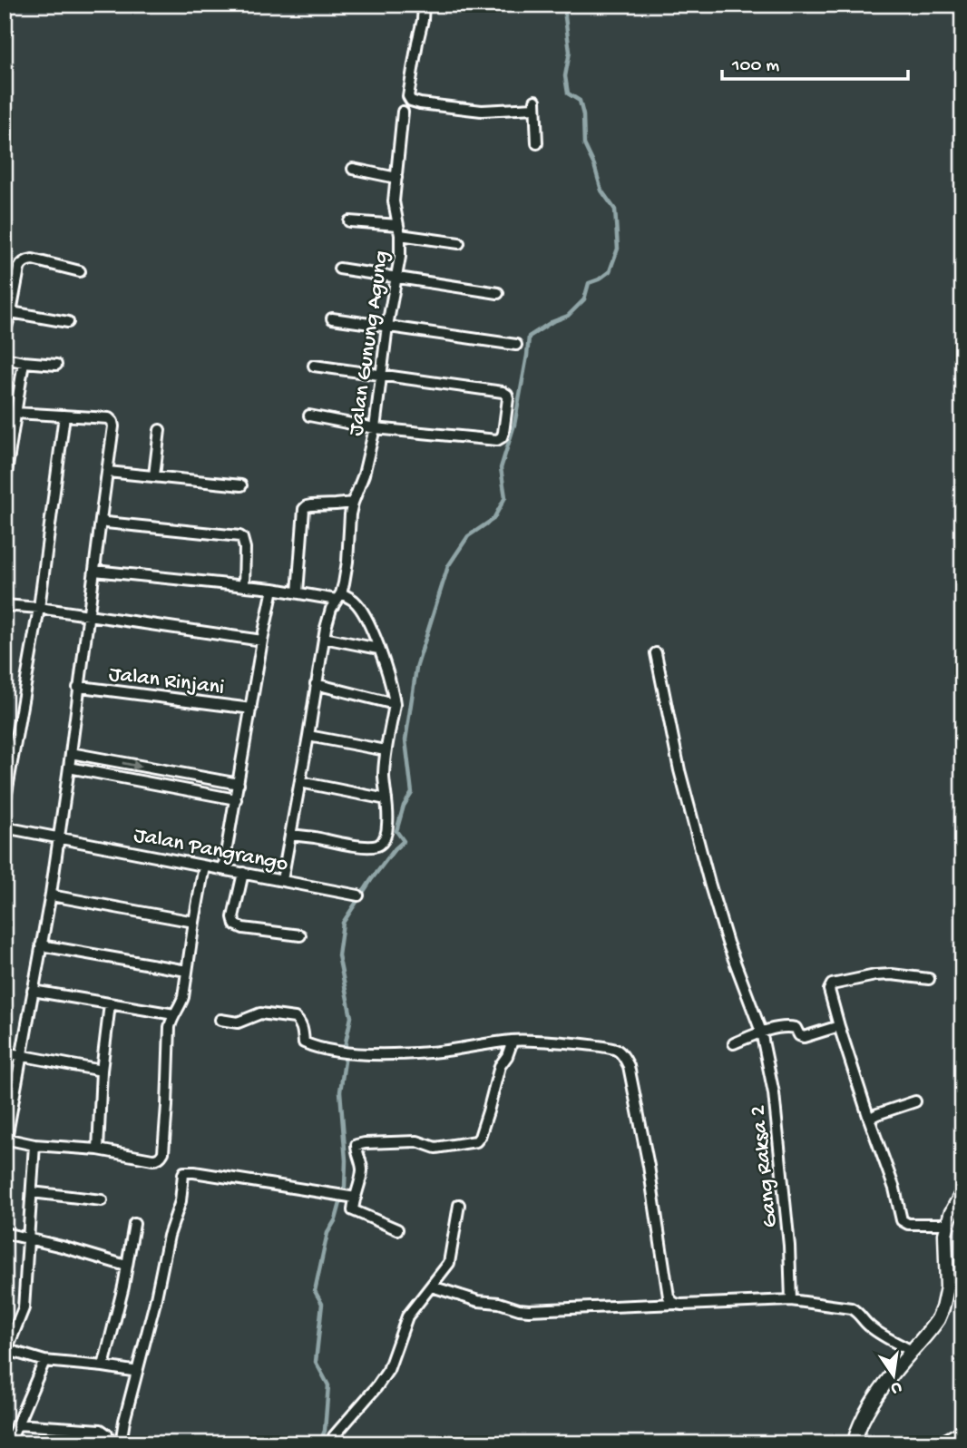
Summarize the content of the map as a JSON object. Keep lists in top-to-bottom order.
{
  "streets": {
    "street": [
      "Jalan Gunung Agung",
      "Jalan Rinjani",
      "Jalan Pangrango",
      "Gang Raksa 2"
    ]
  },
  "crossings": [
    ["Jalan Gunung Agung", "Jalan Pangrango"]
  ],
  "scale_bar": "100 m",
  "north": "bottom"
}
